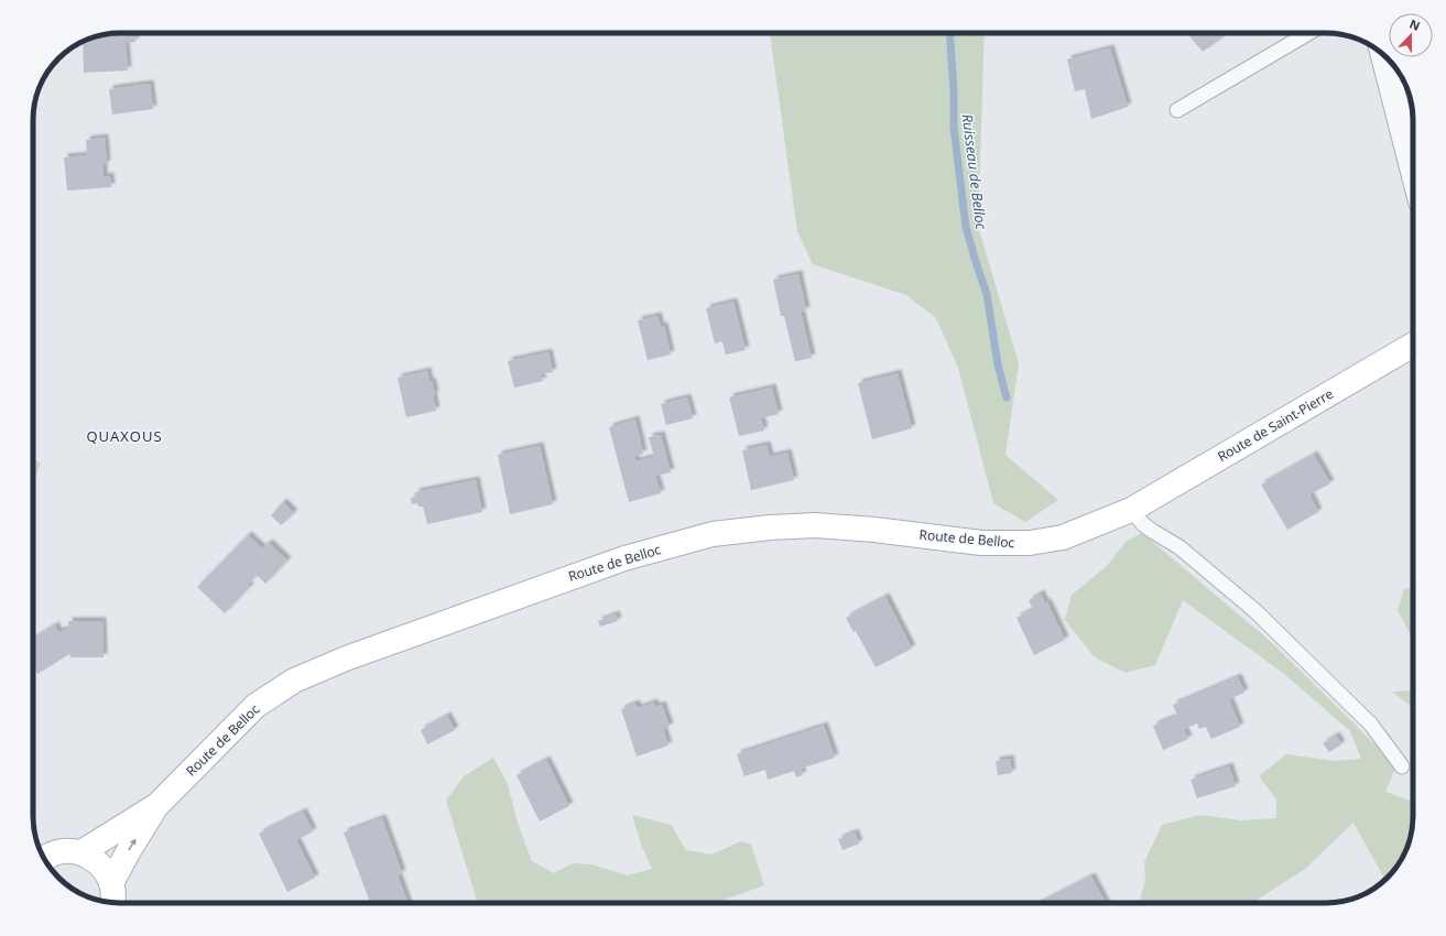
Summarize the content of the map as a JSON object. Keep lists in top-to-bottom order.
{
  "streets": {
    "street": ["Route de Saint-Pierre", "Route de Belloc"]
  },
  "crossings": [
    ["Route de Saint-Pierre", "Route de Belloc"]
  ],
  "districts": ["QUAXOUS"],
  "water": ["Ruisseau de Belloc"],
  "north": "top"
}
